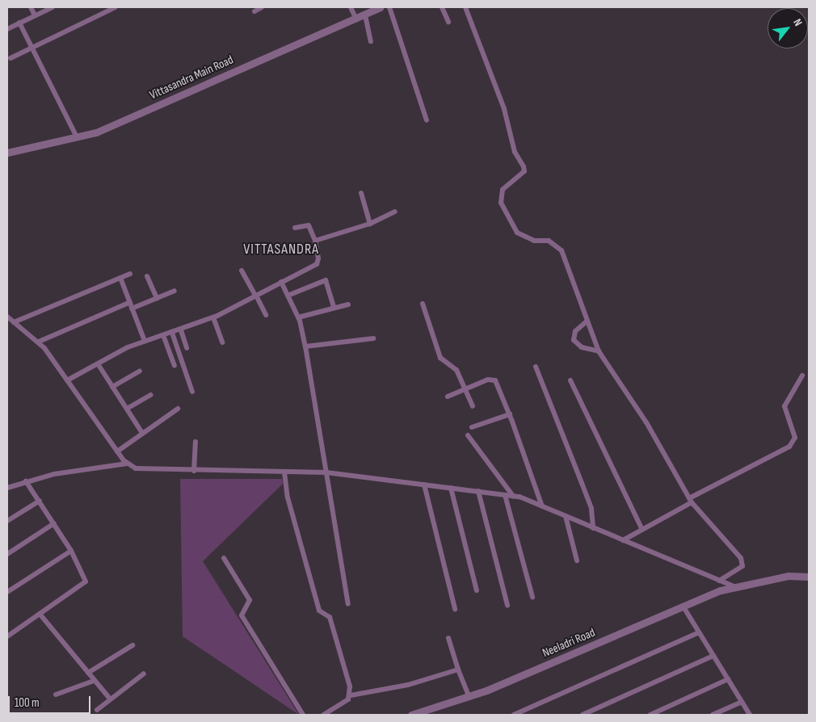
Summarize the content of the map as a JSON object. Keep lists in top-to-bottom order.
{
  "streets": {
    "street": ["Vittasandra Main Road", "Neeladri Road"]
  },
  "districts": ["VITTASANDRA"],
  "scale_bar": "100 m",
  "north": "top right"
}
